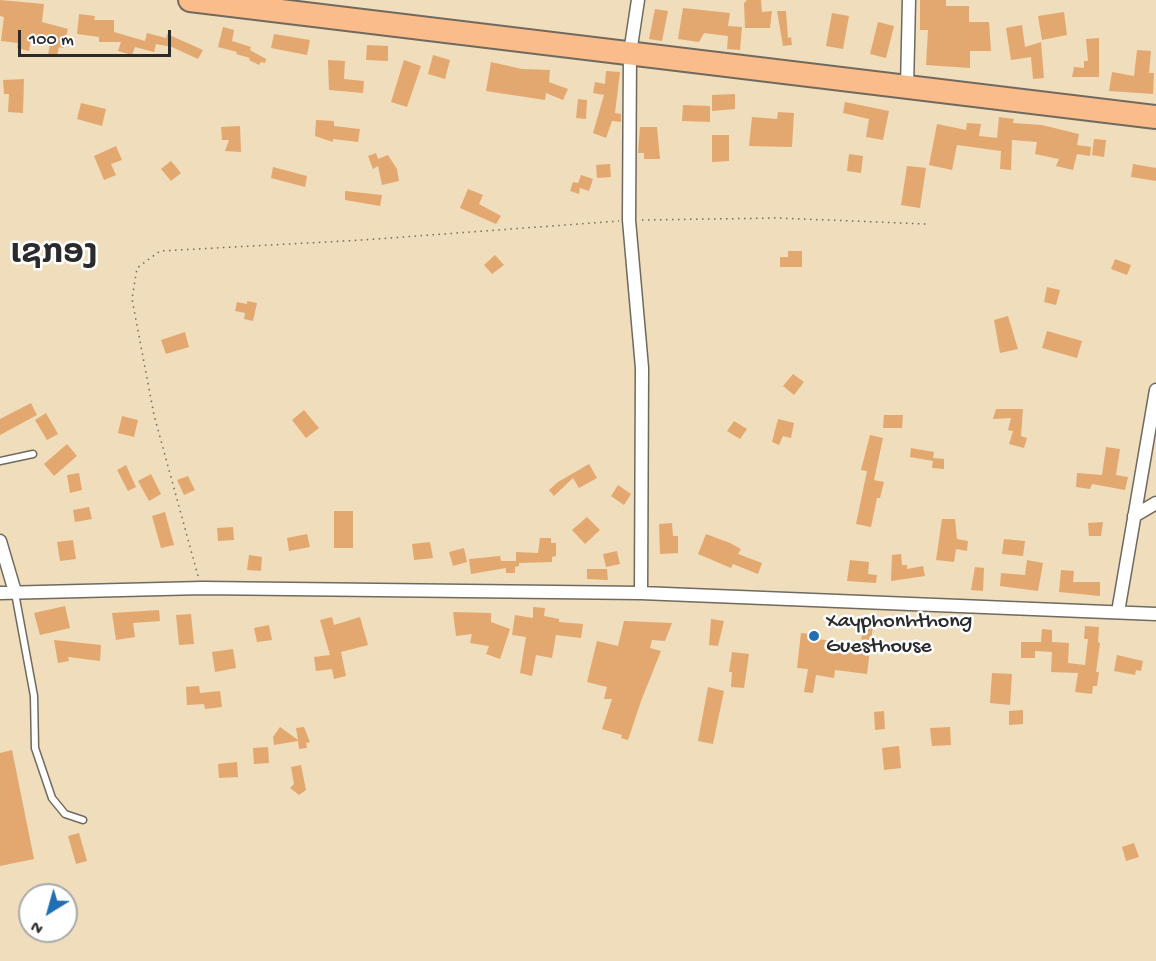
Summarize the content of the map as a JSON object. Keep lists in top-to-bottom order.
{
  "districts": ["ເຊກອງ"],
  "places": ["Xayphonhthong Guesthouse"],
  "scale_bar": "100 m",
  "north": "bottom left"
}
